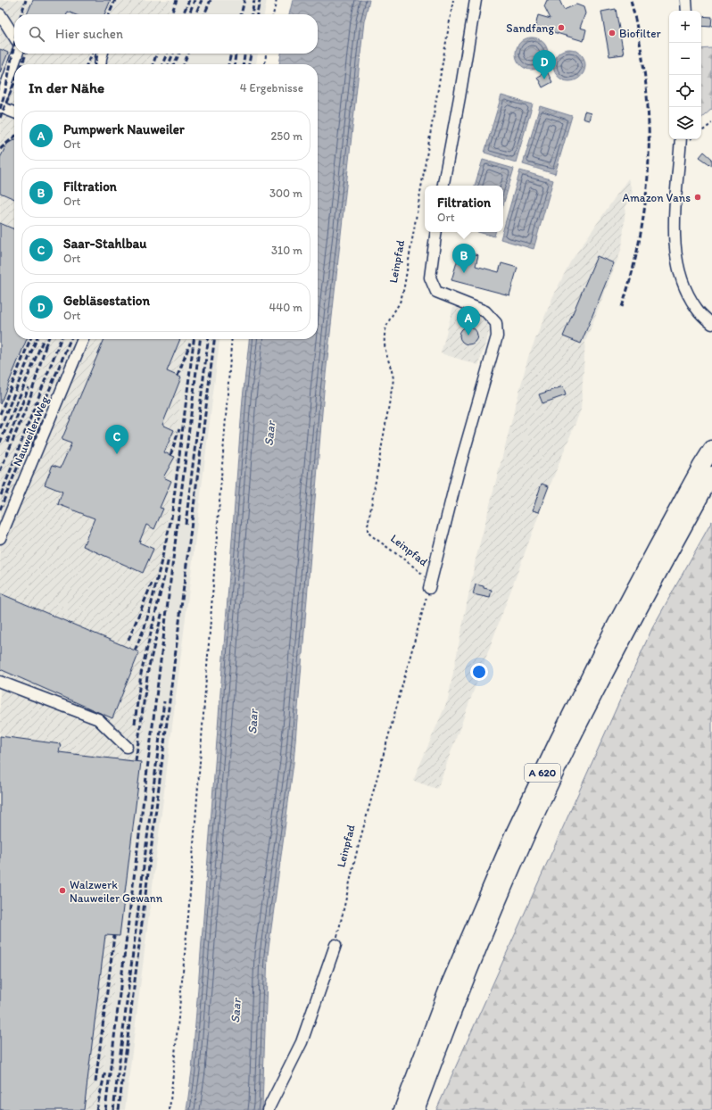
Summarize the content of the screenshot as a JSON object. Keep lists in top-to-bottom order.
{
  "streets": {
    "highway": ["A 620"],
    "street": ["Nauweiler Weg"],
    "path": ["Leinpfad"]
  },
  "water": ["Saar"],
  "places": [
    "Sandfang",
    "Biofilter",
    "Amazon Vans",
    "Walzwerk Nauweiler Gewann"
  ],
  "page": {
    "map_buttons": ["+", "−"],
    "search": "Hier suchen",
    "pins": [
      "D",
      "B",
      "A",
      "C"
    ],
    "heading": ["In der Nähe", "4 Ergebnisse"],
    "list": [
      {
        "mark": "A",
        "name": "Pumpwerk Nauweiler",
        "note": "Ort",
        "value": "250 m"
      },
      {
        "mark": "B",
        "name": "Filtration",
        "note": "Ort",
        "value": "300 m"
      },
      {
        "mark": "C",
        "name": "Saar-Stahlbau",
        "note": "Ort",
        "value": "310 m"
      },
      {
        "mark": "D",
        "name": "Gebläsestation",
        "note": "Ort",
        "value": "440 m"
      }
    ],
    "popup": ["Filtration", "Ort"]
  }
}
